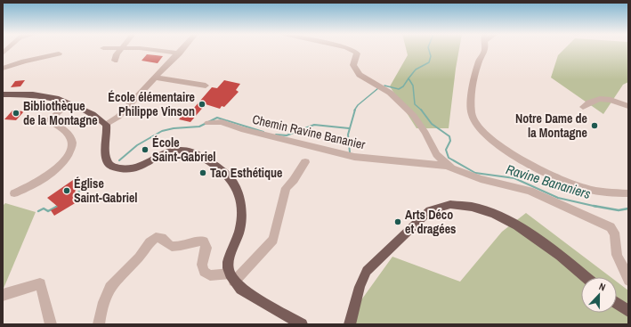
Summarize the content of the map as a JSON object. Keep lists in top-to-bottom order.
{
  "streets": {
    "street": ["Chemin Ravine Bananier"]
  },
  "water": ["Ravine Bananiers"],
  "places": [
    "École élémentaire Philippe Vinson",
    "Bibliothèque de la Montagne",
    "Notre Dame de la Montagne",
    "École Saint-Gabriel",
    "Tao Esthétique",
    "Église Saint-Gabriel",
    "Arts Déco et dragées"
  ],
  "north": "top"
}
